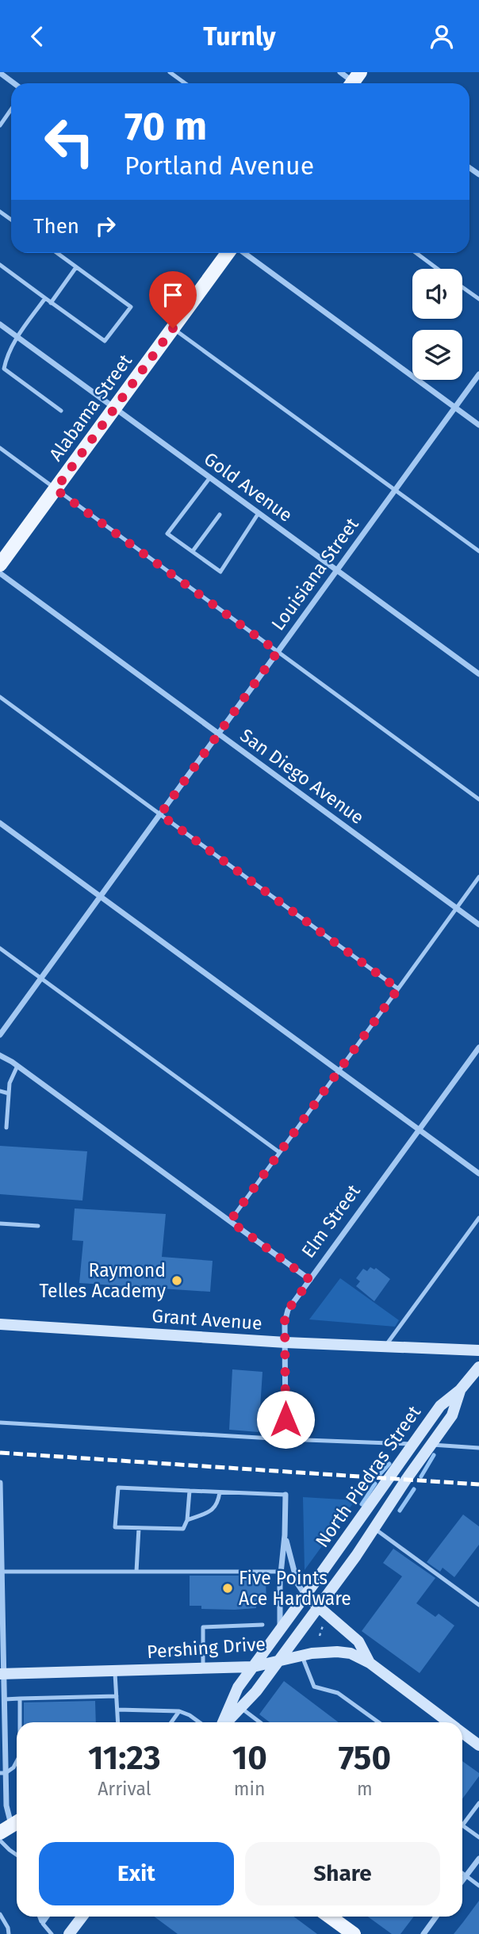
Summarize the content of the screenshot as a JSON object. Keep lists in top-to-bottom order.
{
  "streets": {
    "main road": [
      "Alabama Street",
      "Grant Avenue",
      "North Piedras Street",
      "Pershing Drive"
    ],
    "street": [
      "Gold Avenue",
      "Louisiana Street",
      "San Diego Avenue",
      "Elm Street"
    ]
  },
  "crossings": [
    ["Alabama Street", "Gold Avenue"],
    ["Gold Avenue", "Louisiana Street"],
    ["Louisiana Street", "San Diego Avenue"],
    ["Elm Street", "Grant Avenue"],
    ["North Piedras Street", "Pershing Drive"]
  ],
  "places": ["Raymond Telles Academy", "Five Points Ace Hardware"],
  "page": {
    "header": "Turnly",
    "turn": ["70 m", "Portland Avenue"],
    "then": "Then",
    "eta": [
      "11:23",
      "Arrival",
      "10",
      "min",
      "750",
      "m"
    ],
    "buttons": ["Exit", "Share"]
  }
}
